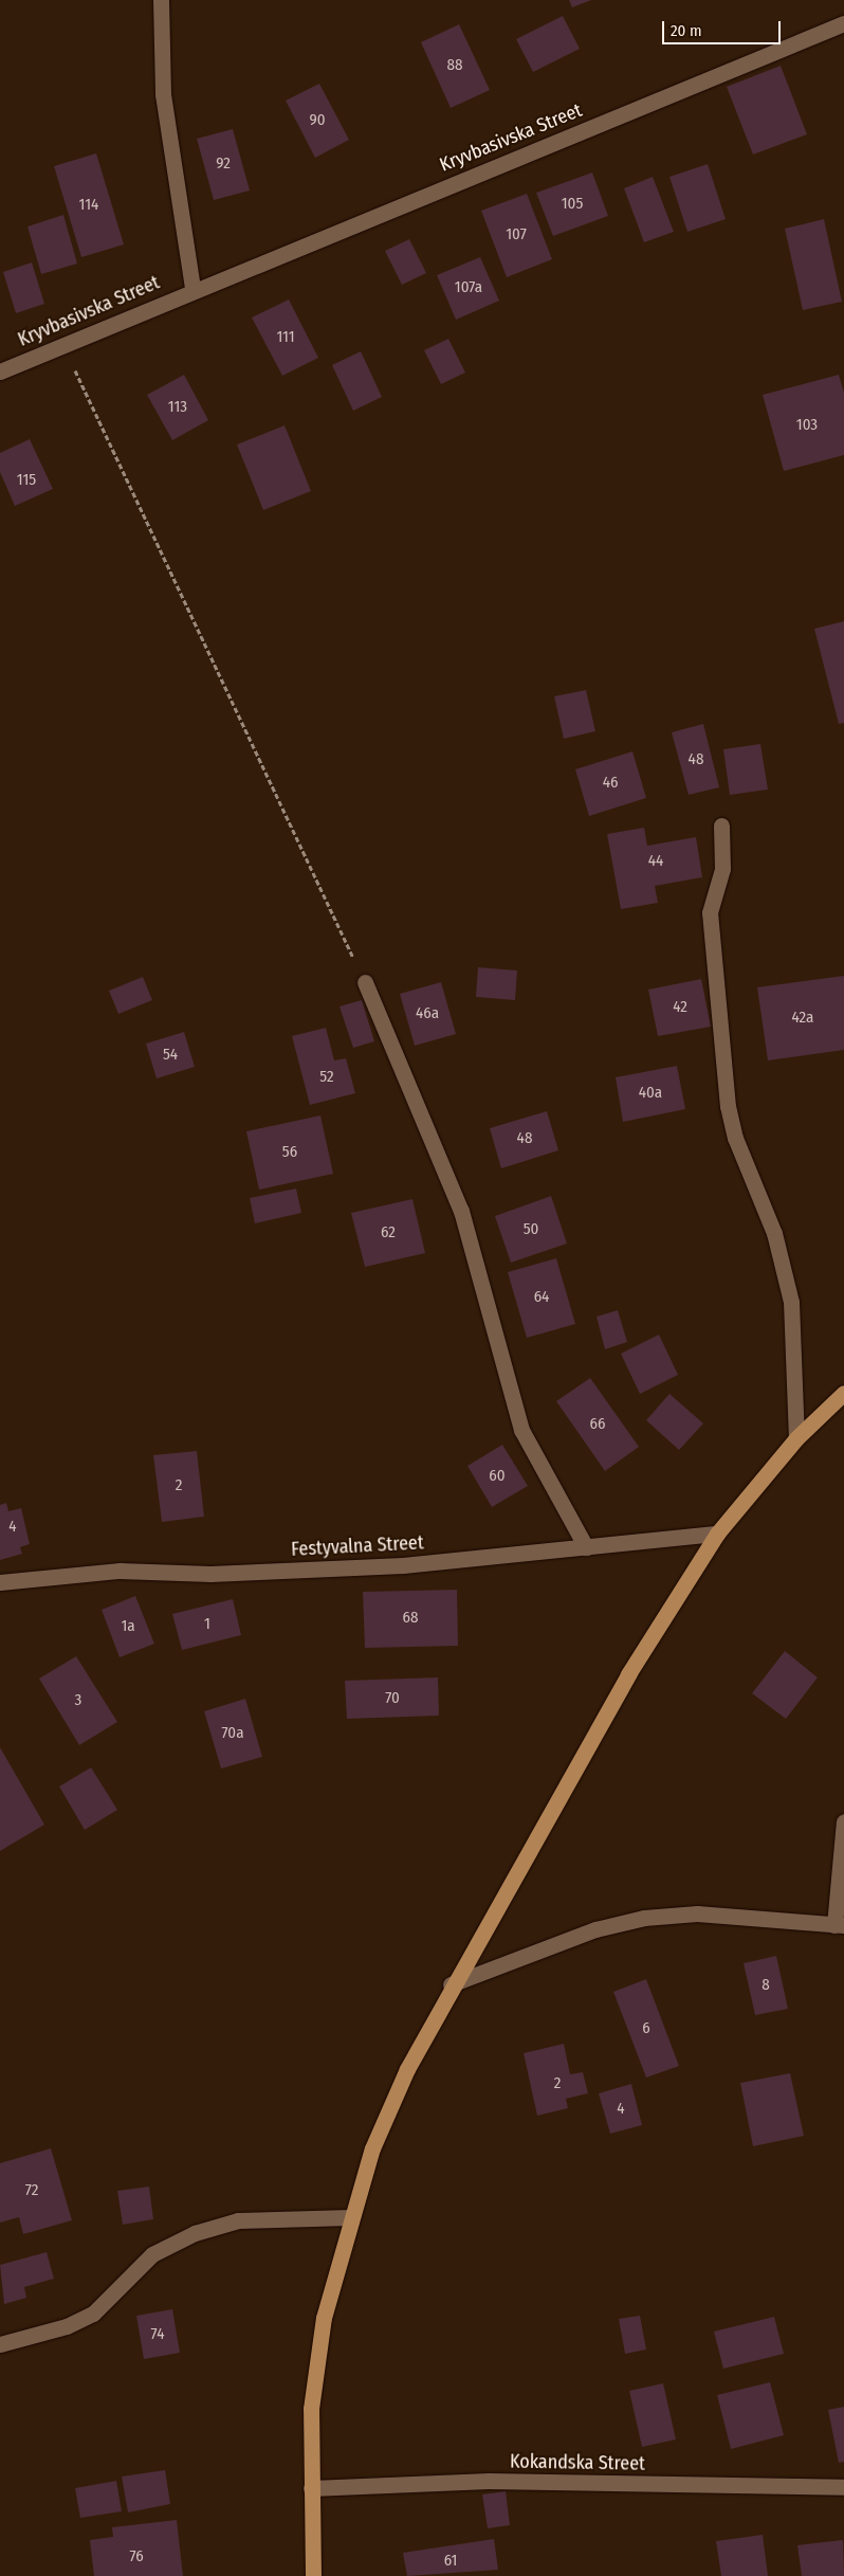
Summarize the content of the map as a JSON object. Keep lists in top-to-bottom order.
{
  "streets": {
    "street": ["Kryvbasivska Street", "Festyvalna Street", "Kokandska Street"]
  },
  "house_numbers": [
    "88",
    "90",
    "92",
    "105",
    "114",
    "107",
    "107а",
    "111",
    "113",
    "103",
    "115",
    "48",
    "46",
    "44",
    "42",
    "46а",
    "42а",
    "54",
    "52",
    "40а",
    "48",
    "56",
    "50",
    "62",
    "64",
    "66",
    "60",
    "2",
    "4",
    "68",
    "1",
    "1а",
    "70",
    "3",
    "70а",
    "8",
    "6",
    "2",
    "4",
    "72",
    "74",
    "76",
    "61"
  ],
  "scale_bar": "20 m"
}
